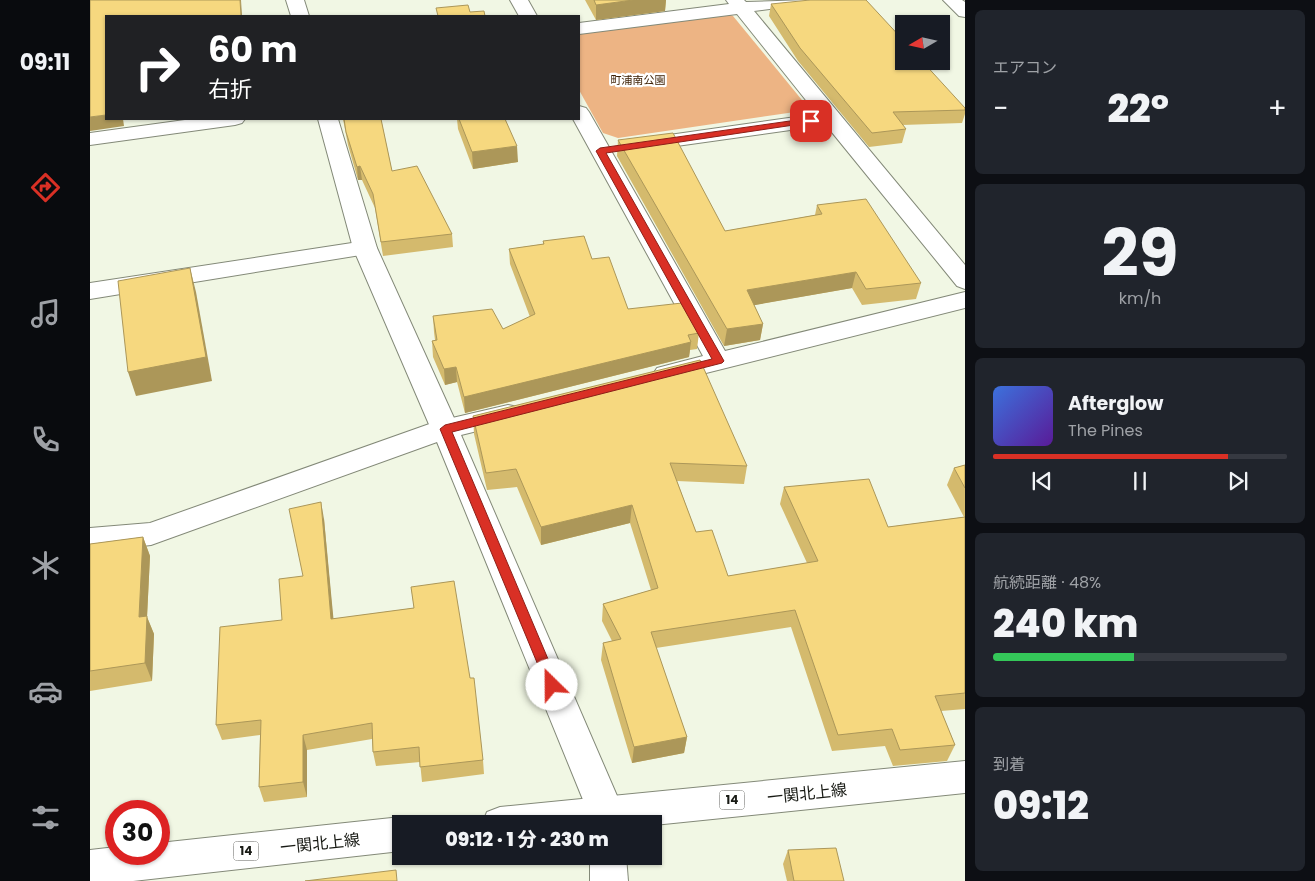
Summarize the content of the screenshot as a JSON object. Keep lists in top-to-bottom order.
{
  "streets": {
    "street": ["一関北上線", "14"]
  },
  "parks": ["町浦南公園"],
  "north": "left",
  "page": {
    "tabs": "09:11",
    "tile": [
      "エアコン",
      ["29", "km/h"],
      ["航続距離 · 48%", "240 km"],
      ["到着", "09:12"]
    ],
    "turn": ["60 m", "右折"],
    "heat": ["−", "22°", "+"],
    "song": ["Afterglow", "The Pines"],
    "limit": "30",
    "trip": "09:12 · 1 分 · 230 m"
  }
}
